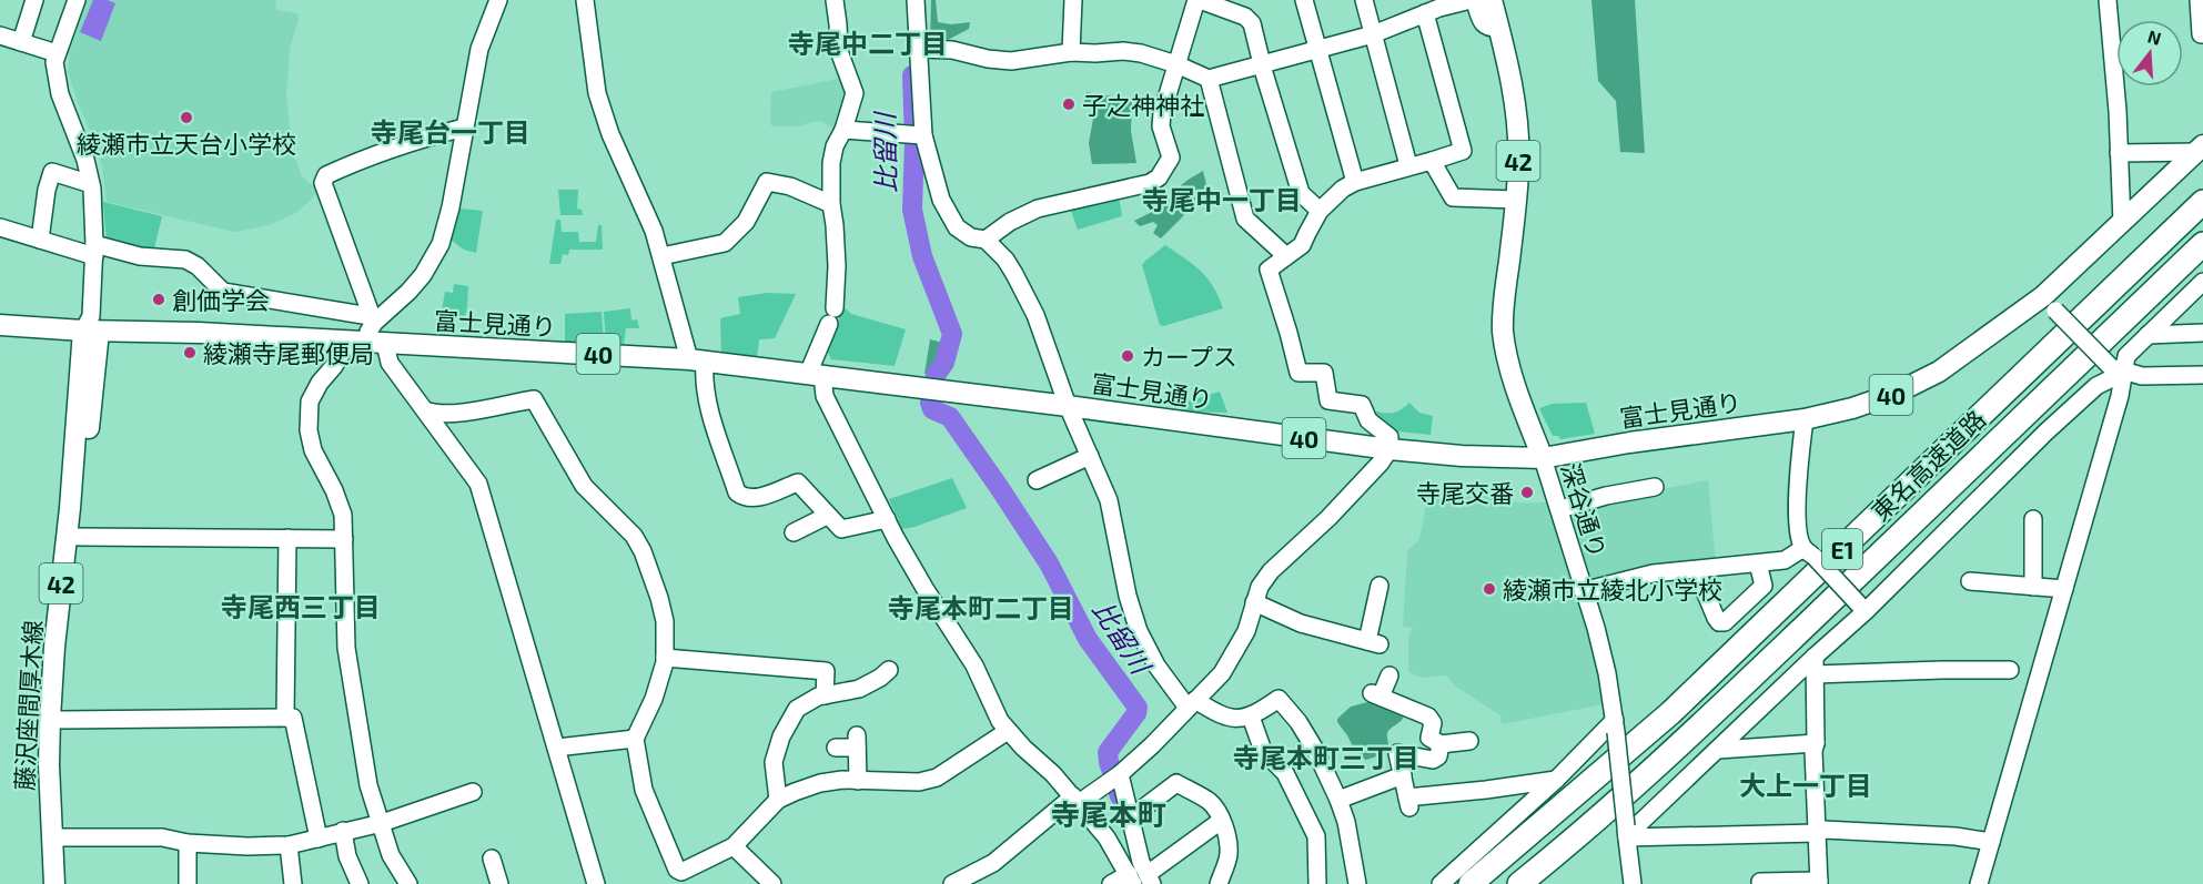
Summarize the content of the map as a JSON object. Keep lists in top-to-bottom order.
{
  "streets": {
    "highway": ["東名高速道路", "E1"],
    "main road": [
      "42",
      "富士見通り",
      "40",
      "藤沢座間厚木線"
    ],
    "street": ["深谷通り"]
  },
  "crossings": [
    ["42", "富士見通り"],
    ["42", "深谷通り"],
    ["富士見通り", "深谷通り"],
    ["富士見通り", "藤沢座間厚木線"]
  ],
  "districts": [
    "寺尾中二丁目",
    "寺尾台一丁目",
    "寺尾中一丁目",
    "寺尾西三丁目",
    "寺尾本町二丁目",
    "寺尾本町三丁目",
    "大上一丁目",
    "寺尾本町"
  ],
  "water": ["比留川"],
  "places": [
    "子之神神社",
    "綾瀬市立天台小学校",
    "創価学会",
    "綾瀬寺尾郵便局",
    "カープス",
    "寺尾交番",
    "綾瀬市立綾北小学校"
  ],
  "north": "top"
}
